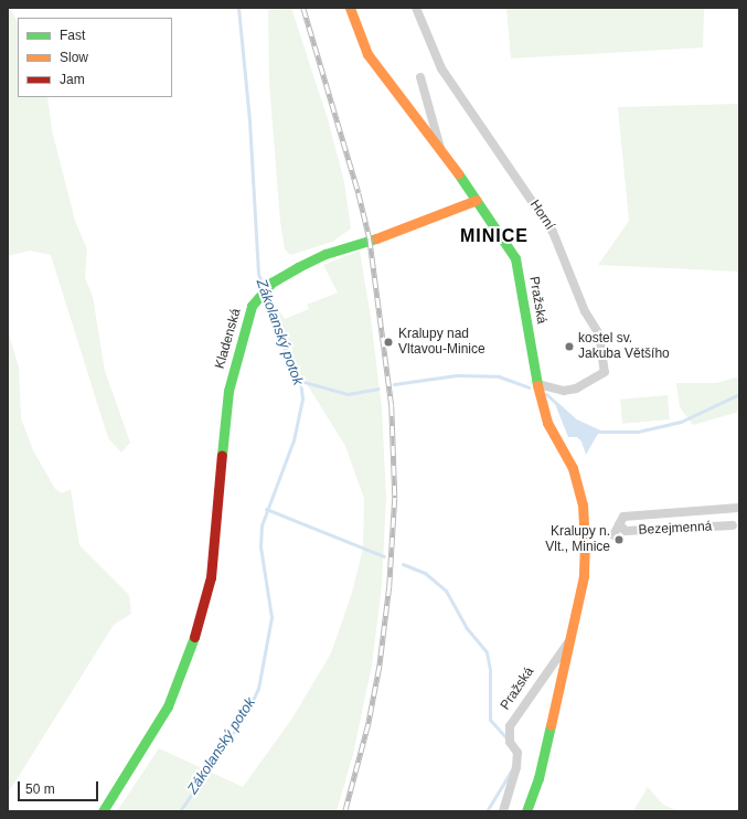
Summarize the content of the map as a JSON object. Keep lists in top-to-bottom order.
{
  "streets": {
    "main road": ["Pražská", "Kladenská"],
    "street": ["Horní", "Bezejmenná"]
  },
  "crossings": [
    ["Horní", "Pražská"],
    ["Pražská", "Kladenská"]
  ],
  "districts": ["MINICE"],
  "water": ["Zákolanský potok"],
  "places": ["Kralupy nad Vltavou-Minice", "kostel sv. Jakuba Většího", "Kralupy n. Vlt., Minice"],
  "legend": ["Fast", "Slow", "Jam"],
  "scale_bar": "50 m"
}
